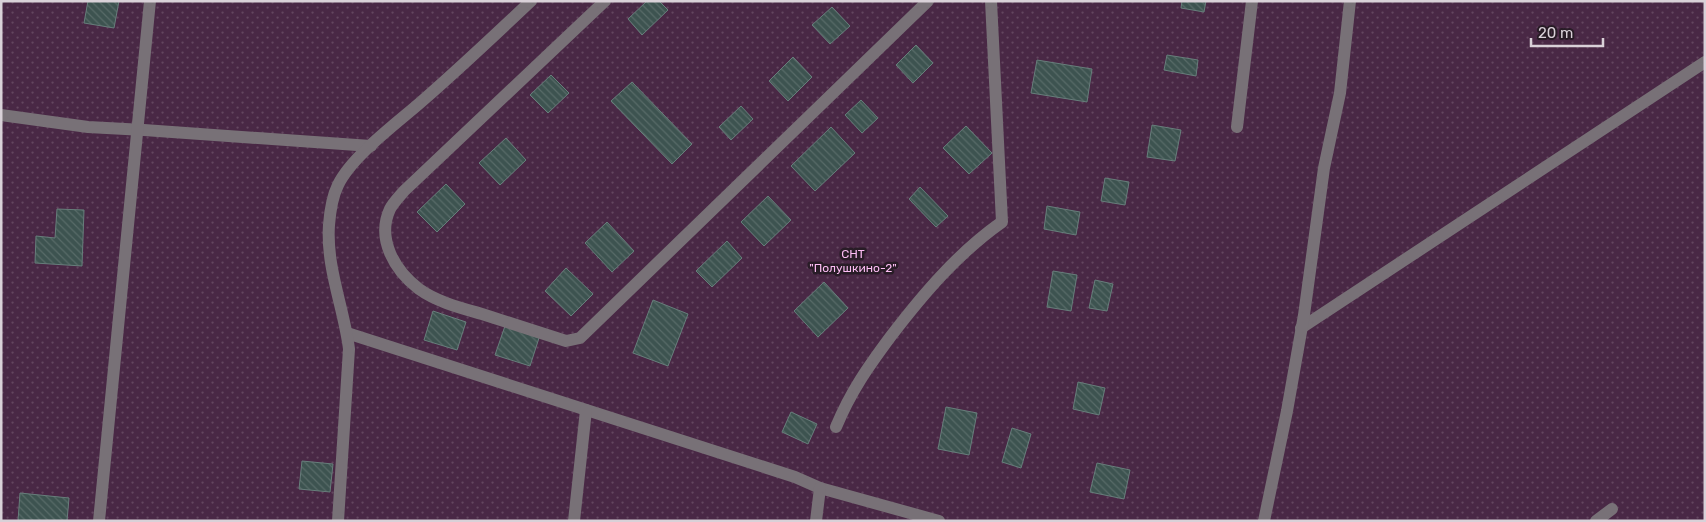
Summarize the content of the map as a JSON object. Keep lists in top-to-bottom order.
{
  "parks": ["СНТ \"Полушкино-2\""],
  "scale_bar": "20 m"
}
